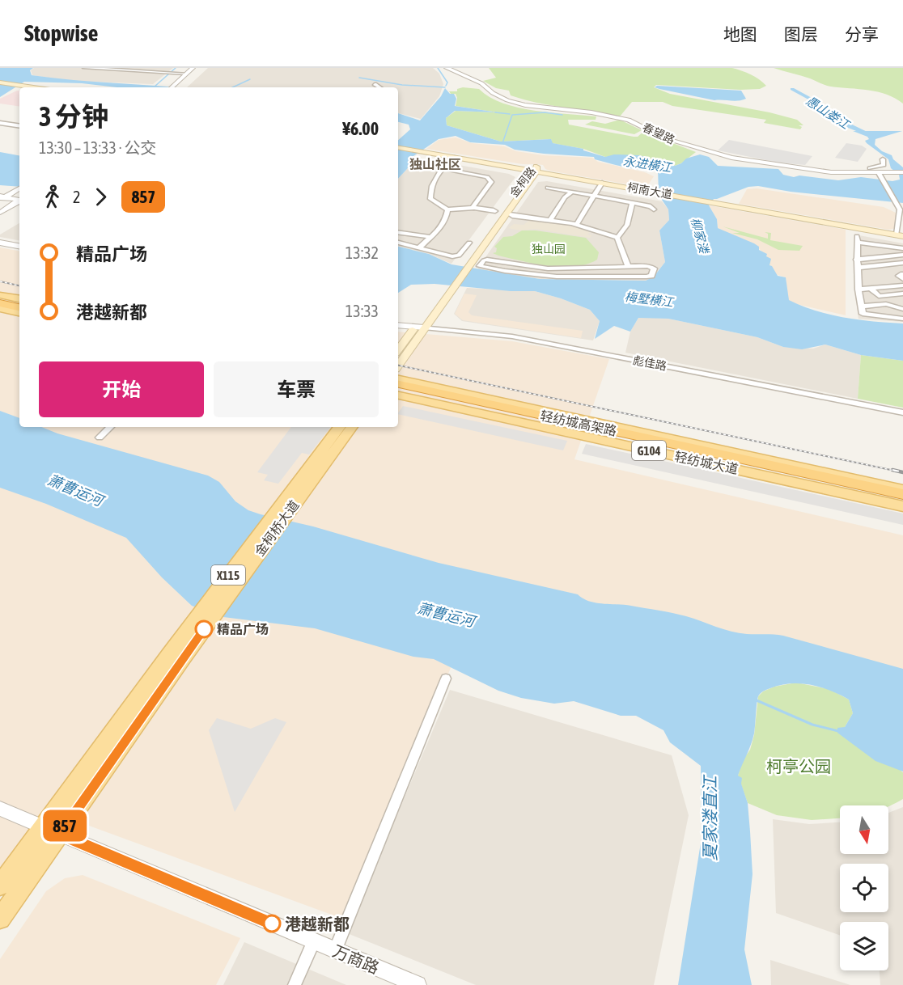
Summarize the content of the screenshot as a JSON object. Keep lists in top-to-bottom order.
{
  "streets": {
    "highway": ["轻纺城高架路"],
    "main road": [
      "金柯路",
      "柯南大道",
      "G104",
      "轻纺城大道",
      "金柯桥大道",
      "X115"
    ],
    "street": ["春望路", "彪佳路", "万商路"]
  },
  "crossings": [
    ["金柯路", "柯南大道"],
    ["金柯路", "彪佳路"],
    ["金柯桥大道", "万商路"]
  ],
  "districts": ["独山社区"],
  "water": [
    "愚山娄江",
    "永进横江",
    "柳家溇",
    "梅墅横江",
    "萧曹运河",
    "夏家溇直江"
  ],
  "parks": ["独山园", "柯亭公园"],
  "places": ["精品广场", "港越新都"],
  "lines": ["bus line 857"],
  "north": "bottom",
  "page": {
    "header": "Stopwise",
    "nav": ["地图", "图层", "分享"],
    "on_map": "857",
    "heading": ["3 分钟", "13:30 – 13:33 · 公交", "¥6.00"],
    "legs": ["2", "857"],
    "list": [
      {
        "name": "精品广场",
        "value": "13:32"
      },
      {
        "name": "港越新都",
        "value": "13:33"
      }
    ],
    "buttons": ["开始", "车票"]
  }
}
